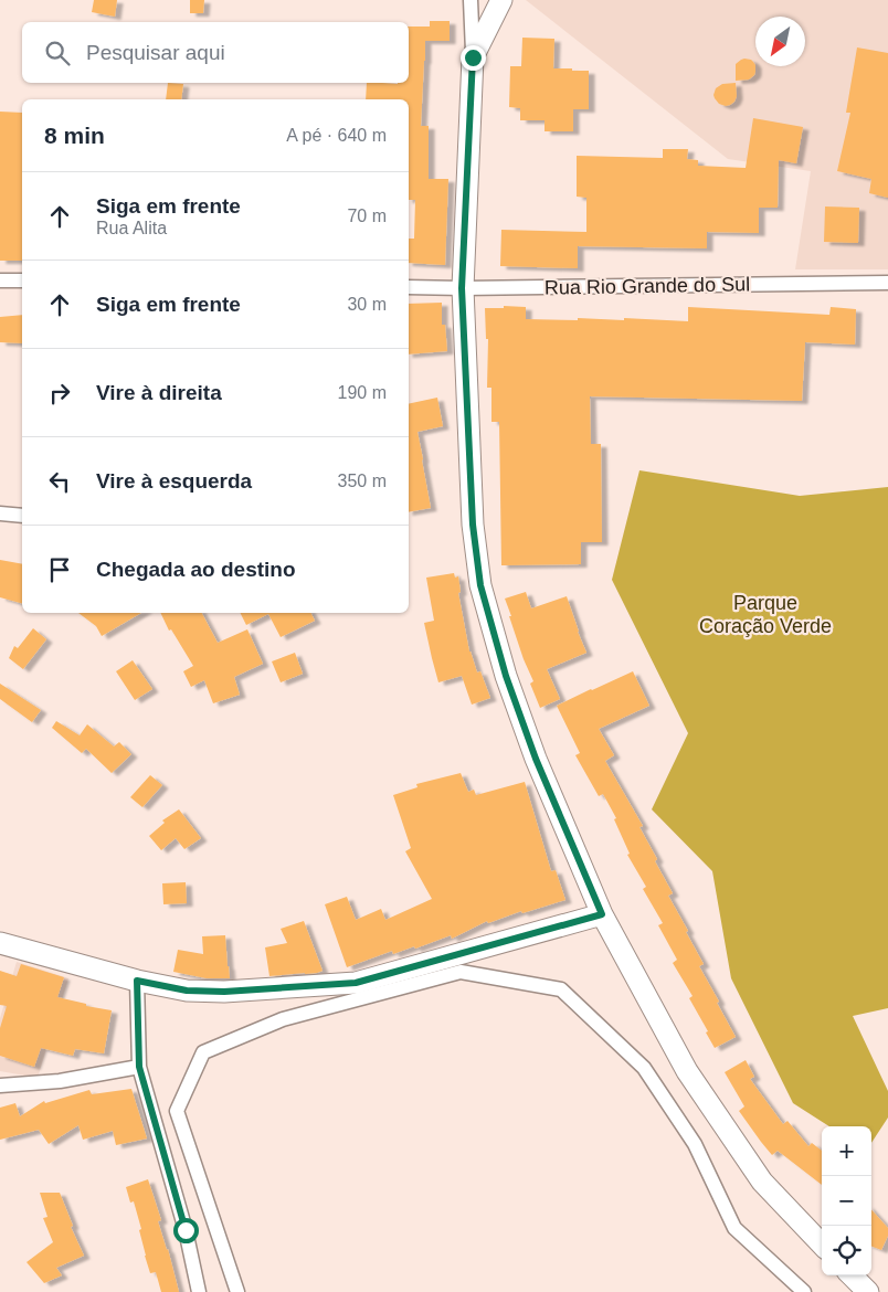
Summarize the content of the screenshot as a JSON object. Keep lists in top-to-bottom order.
{
  "streets": {
    "street": ["Rua Rio Grande do Sul"]
  },
  "parks": ["Parque Coração Verde"],
  "north": "bottom left",
  "page": {
    "search": "Pesquisar aqui",
    "heading": ["8 min", "A pé · 640 m"],
    "list": [
      ["Siga em frente", "Rua Alita", "70 m"],
      ["Siga em frente", "30 m"],
      ["Vire à direita", "190 m"],
      ["Vire à esquerda", "350 m"],
      "Chegada ao destino"
    ],
    "map_buttons": ["+", "−"]
  }
}
